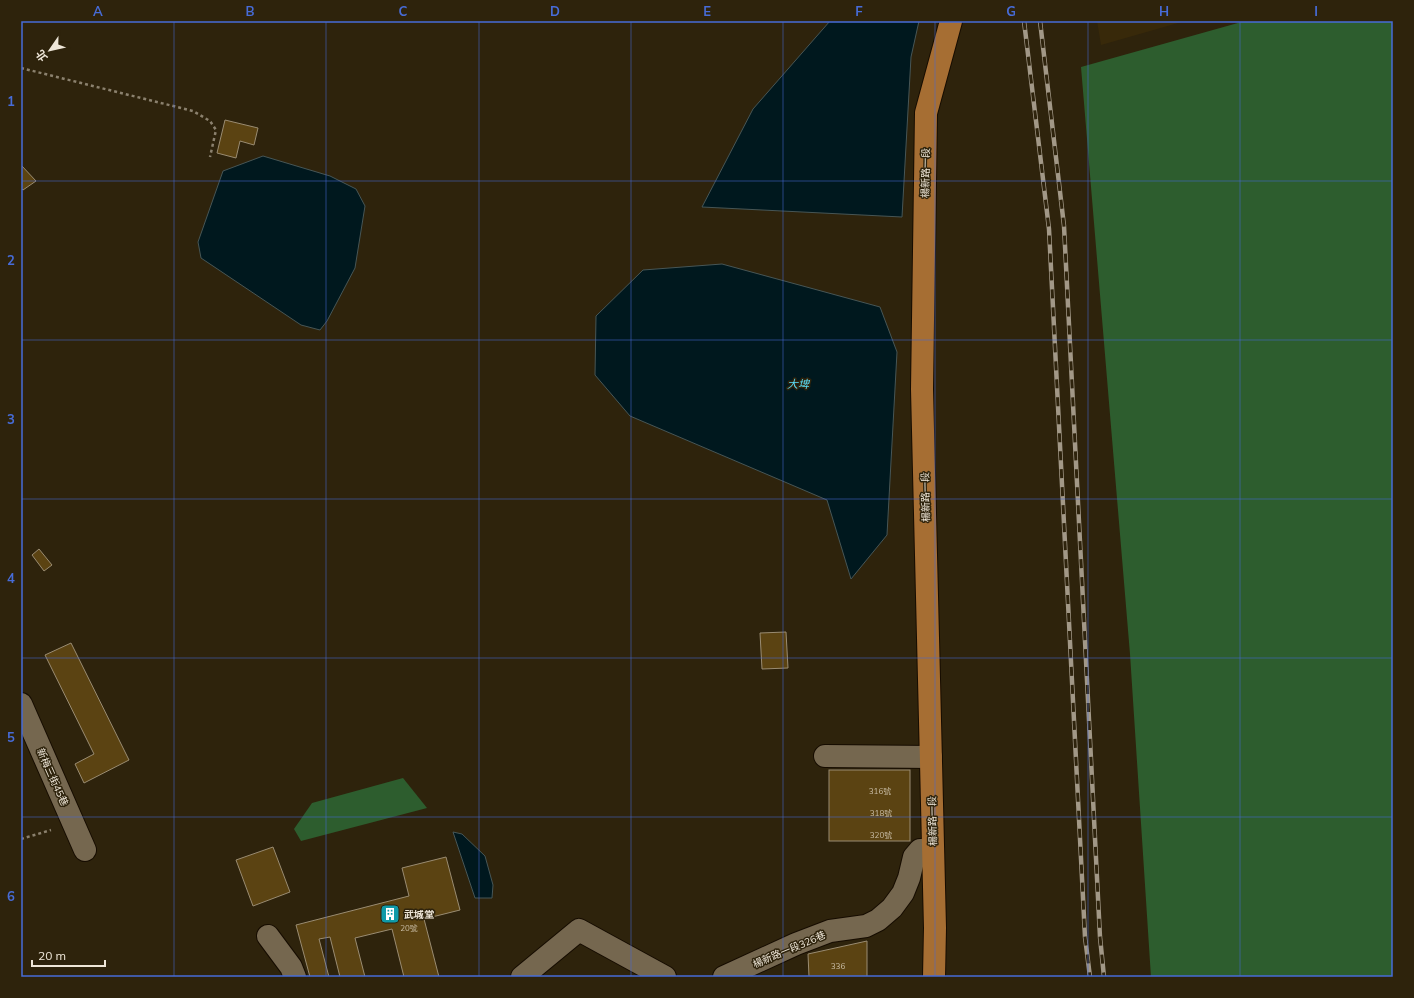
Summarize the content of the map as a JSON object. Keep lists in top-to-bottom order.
{
  "streets": {
    "main road": ["楊新路一段"],
    "lane": ["新梅三街45巷", "楊新路一段326巷"]
  },
  "crossings": [
    ["楊新路一段", "楊新路一段326巷"]
  ],
  "water": ["大埤"],
  "places": {
    "building": ["武城堂"]
  },
  "house_numbers": [
    "316號",
    "318號",
    "320號",
    "20號",
    "336"
  ],
  "scale_bar": "20 m",
  "north": "bottom left",
  "grid": {
    "columns": [
      "A",
      "B",
      "C",
      "D",
      "E",
      "F",
      "G",
      "H",
      "I"
    ],
    "rows": [
      "1",
      "2",
      "3",
      "4",
      "5",
      "6"
    ]
  }
}
